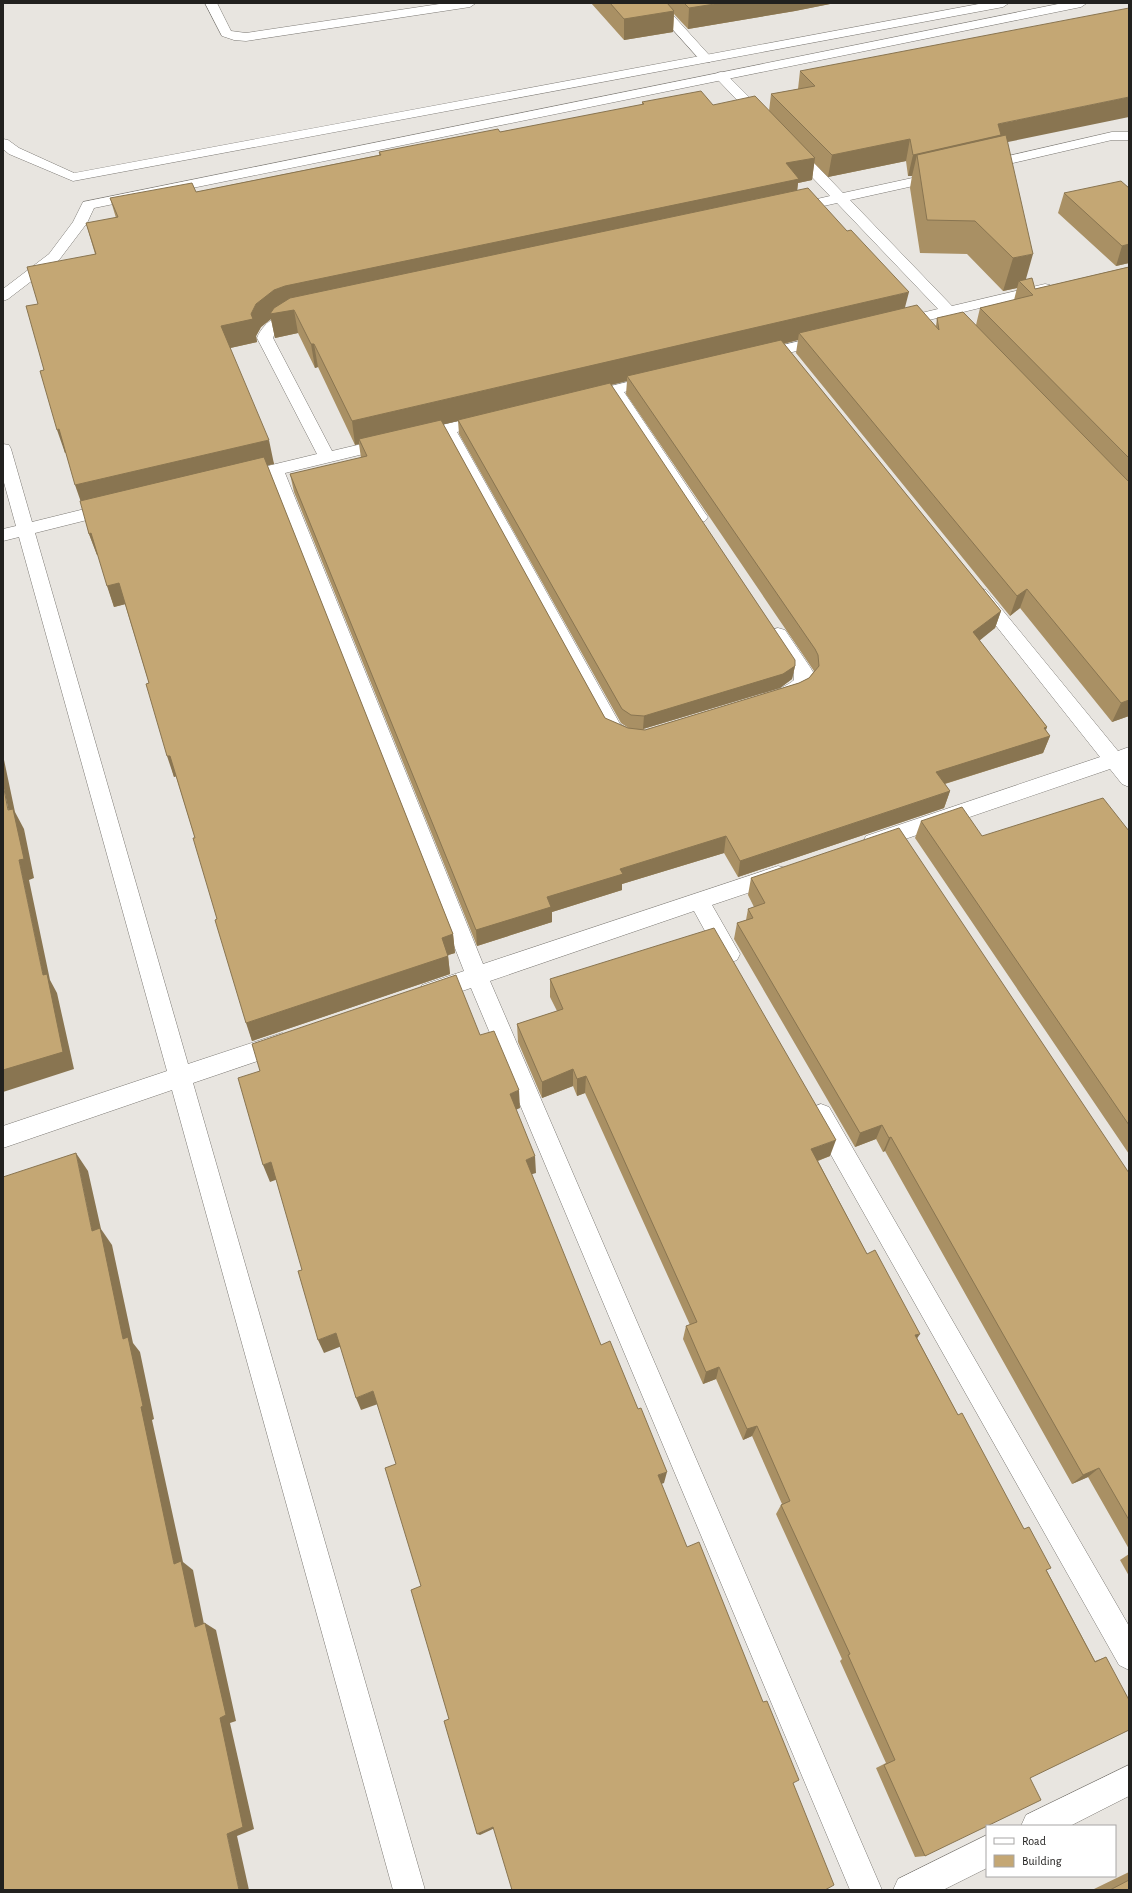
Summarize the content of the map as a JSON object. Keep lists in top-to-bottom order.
{
  "legend": ["Road", "Building"]
}
